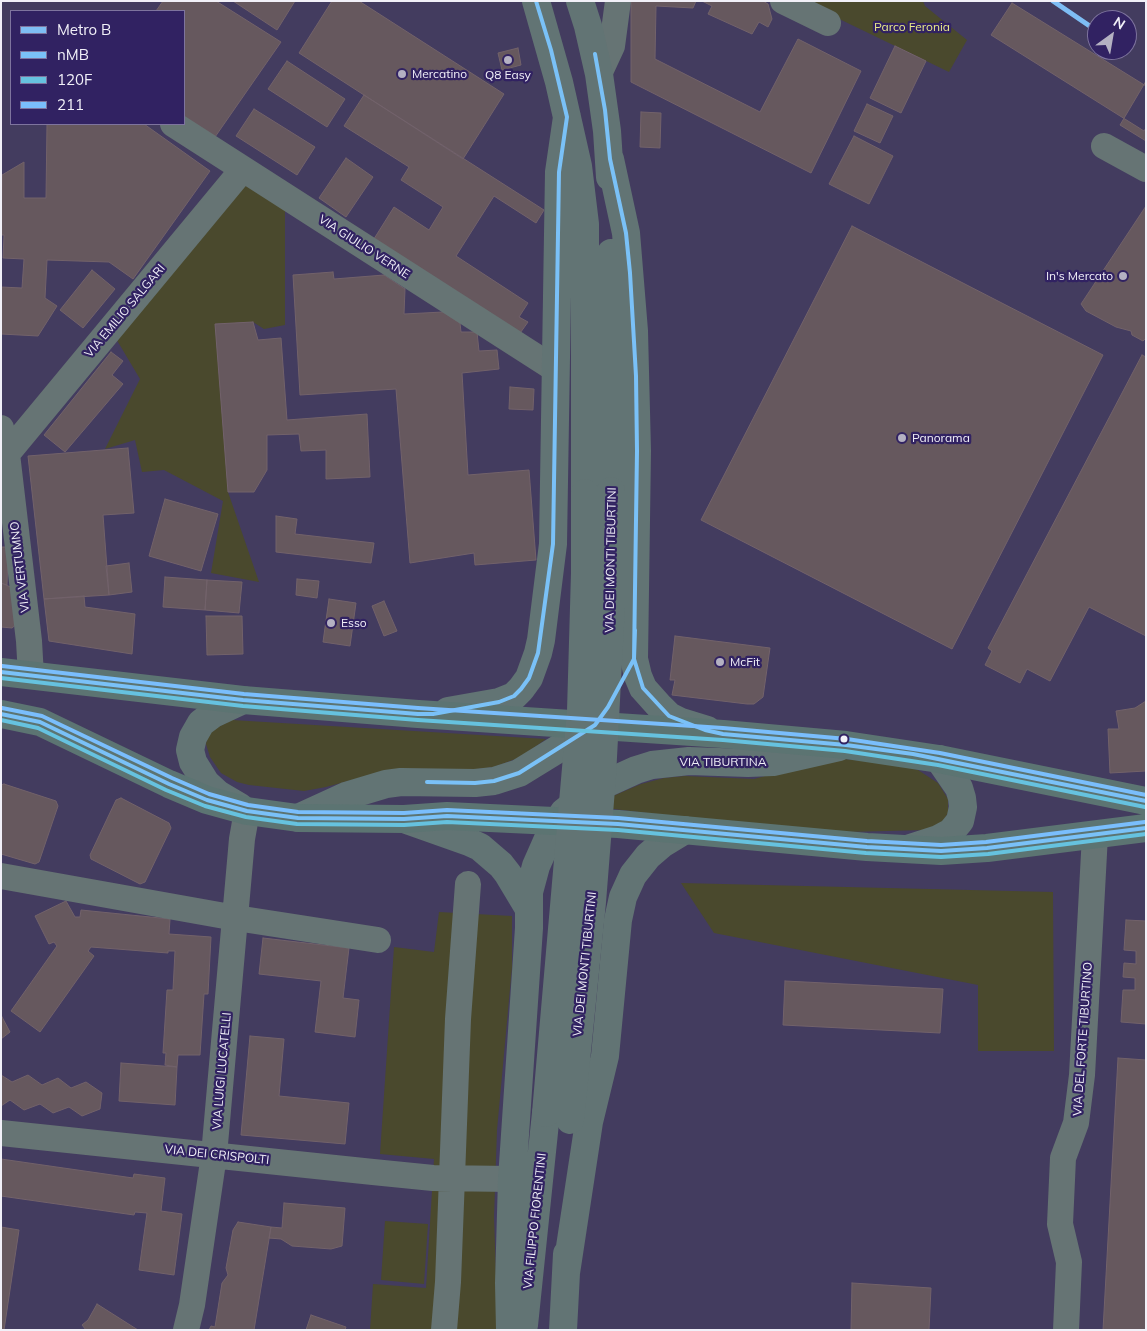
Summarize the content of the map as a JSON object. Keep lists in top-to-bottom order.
{
  "streets": {
    "main road": ["VIA DEI MONTI TIBURTINI", "VIA TIBURTINA", "VIA FILIPPO FIORENTINI"],
    "street": [
      "VIA GIULIO VERNE",
      "VIA EMILIO SALGARI",
      "VIA VERTUMNO",
      "VIA DEL FORTE TIBURTINO",
      "VIA LUIGI LUCATELLI",
      "VIA DEI CRISPOLTI"
    ]
  },
  "crossings": [
    ["VIA GIULIO VERNE", "VIA EMILIO SALGARI"],
    ["VIA EMILIO SALGARI", "VIA VERTUMNO"],
    ["VIA DEI MONTI TIBURTINI", "VIA FILIPPO FIORENTINI"],
    ["VIA VERTUMNO", "VIA TIBURTINA"],
    ["VIA TIBURTINA", "VIA DEI CRISPOLTI"],
    ["VIA LUIGI LUCATELLI", "VIA DEI CRISPOLTI"]
  ],
  "parks": ["Parco Feronia"],
  "places": [
    "Q8 Easy",
    "Mercatino",
    "In's Mercato",
    "Panorama",
    "Esso",
    "McFit"
  ],
  "lines": [
    "metro line B",
    "transit line nMB",
    "transit line 211",
    "transit line 120F"
  ],
  "legend": [
    "Metro B",
    "nMB",
    "120F",
    "211"
  ],
  "north": "top right"
}
